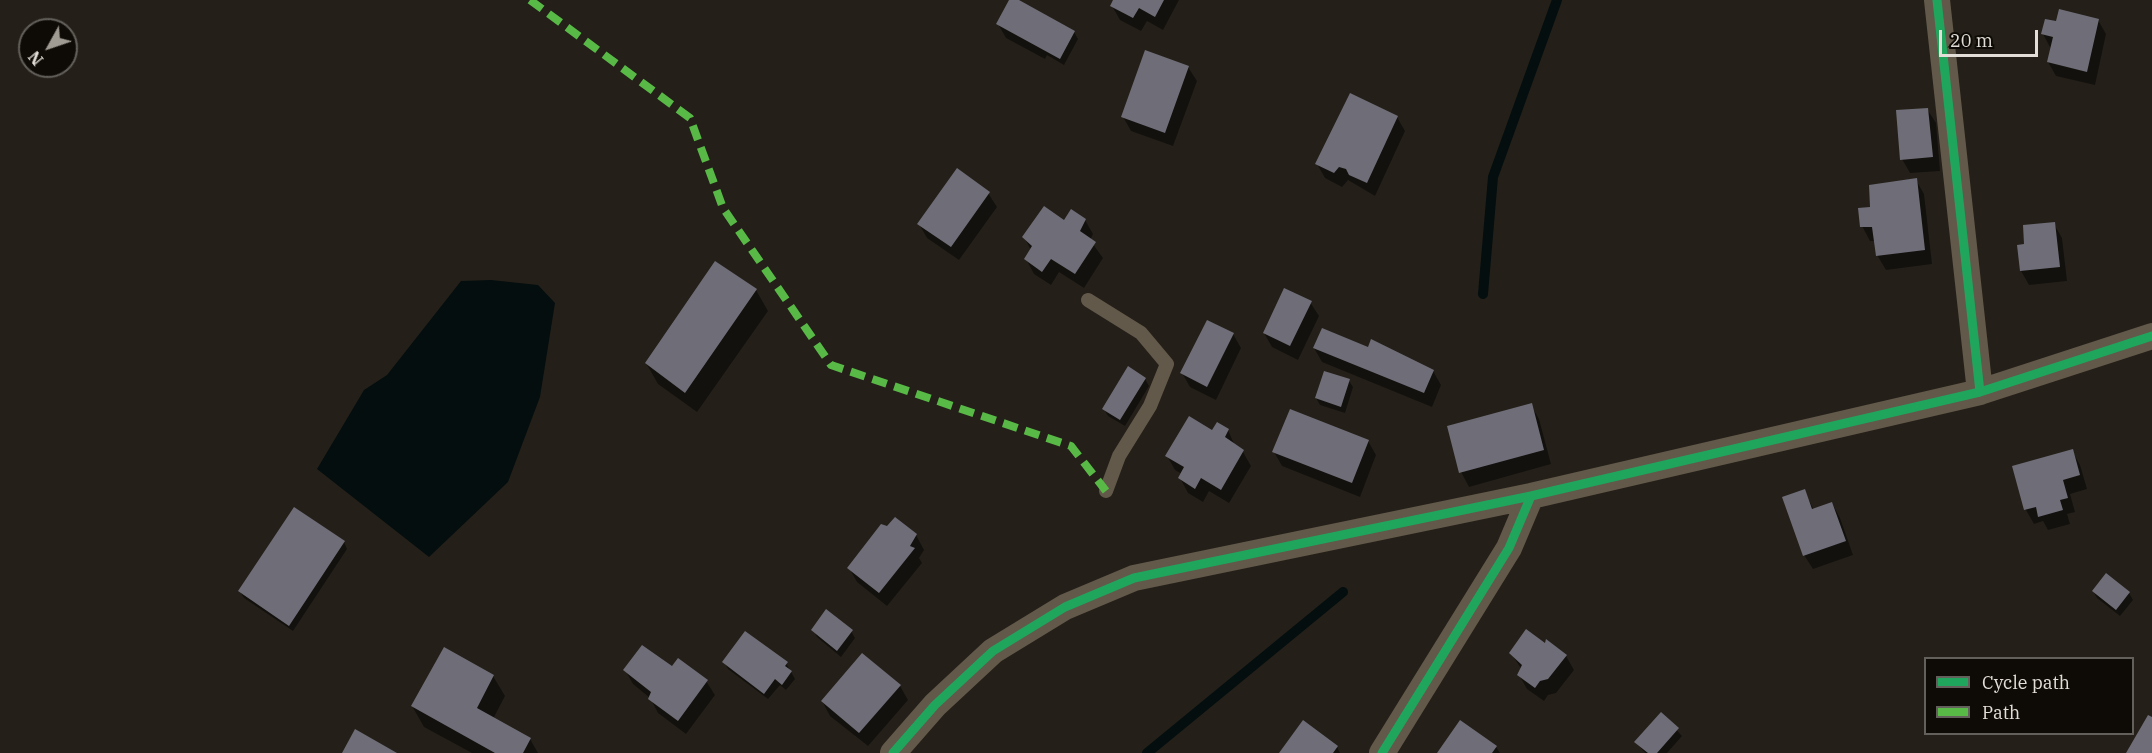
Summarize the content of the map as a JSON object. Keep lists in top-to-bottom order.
{
  "legend": ["Cycle path", "Path"],
  "scale_bar": "20 m",
  "north": "bottom left"
}
